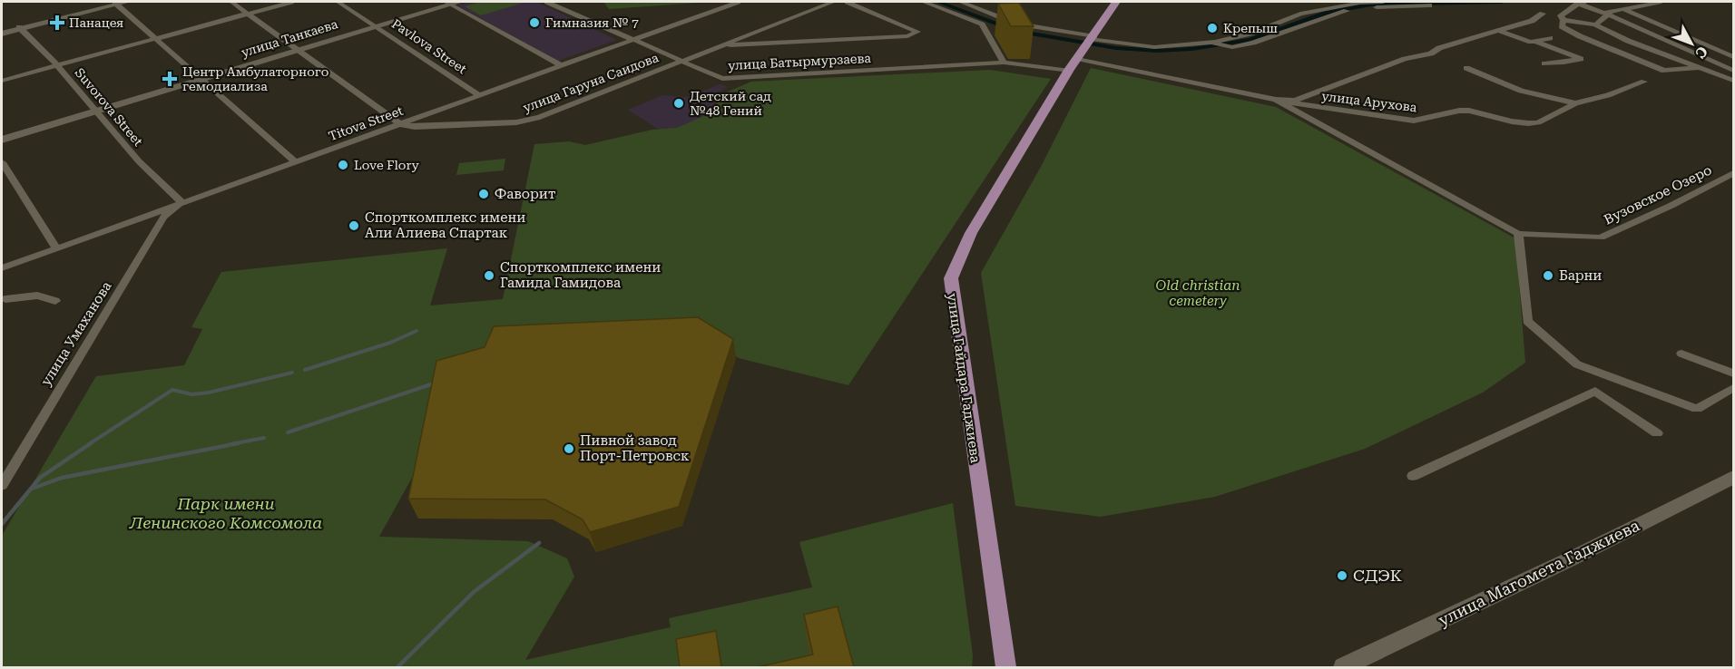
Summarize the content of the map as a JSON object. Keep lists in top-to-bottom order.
{
  "streets": {
    "main road": ["улица Танкаева", "улица Гайдара Гаджиева", "улица Магомета Гаджиева"],
    "street": [
      "Pavlova Street",
      "улица Батырмурзаева",
      "улица Гаруна Саидова",
      "улица Арухова",
      "Suvorova Street",
      "Titova Street",
      "Вузовское Озеро",
      "улица Умаханова"
    ]
  },
  "crossings": [
    ["улица Танкаева", "Pavlova Street"],
    ["улица Танкаева", "Suvorova Street"],
    ["Pavlova Street", "Titova Street"],
    ["улица Батырмурзаева", "улица Гаруна Саидова"],
    ["улица Батырмурзаева", "улица Арухова"],
    ["улица Батырмурзаева", "Titova Street"],
    ["улица Батырмурзаева", "улица Гайдара Гаджиева"],
    ["улица Гаруна Саидова", "Titova Street"],
    ["улица Арухова", "улица Гайдара Гаджиева"],
    ["Suvorova Street", "Titova Street"],
    ["Suvorova Street", "улица Умаханова"],
    ["Titova Street", "улица Умаханова"]
  ],
  "parks": ["Old сhristian cemetery", "Парк имени Ленинского Комсомола"],
  "places": {
    "health": ["Панацея", "Центр Амбулаторного гемодиализа"],
    "other": [
      "Гимназия № 7",
      "Крепыш",
      "Детский сад №48 Гений",
      "Love Flory",
      "Фаворит",
      "Спорткомплекс имени Али Алиева Спартак",
      "Спорткомплекс имени Гамида Гамидова",
      "Барни",
      "Пивной завод Порт-Петровск",
      "СДЭК"
    ]
  },
  "north": "bottom right"
}
